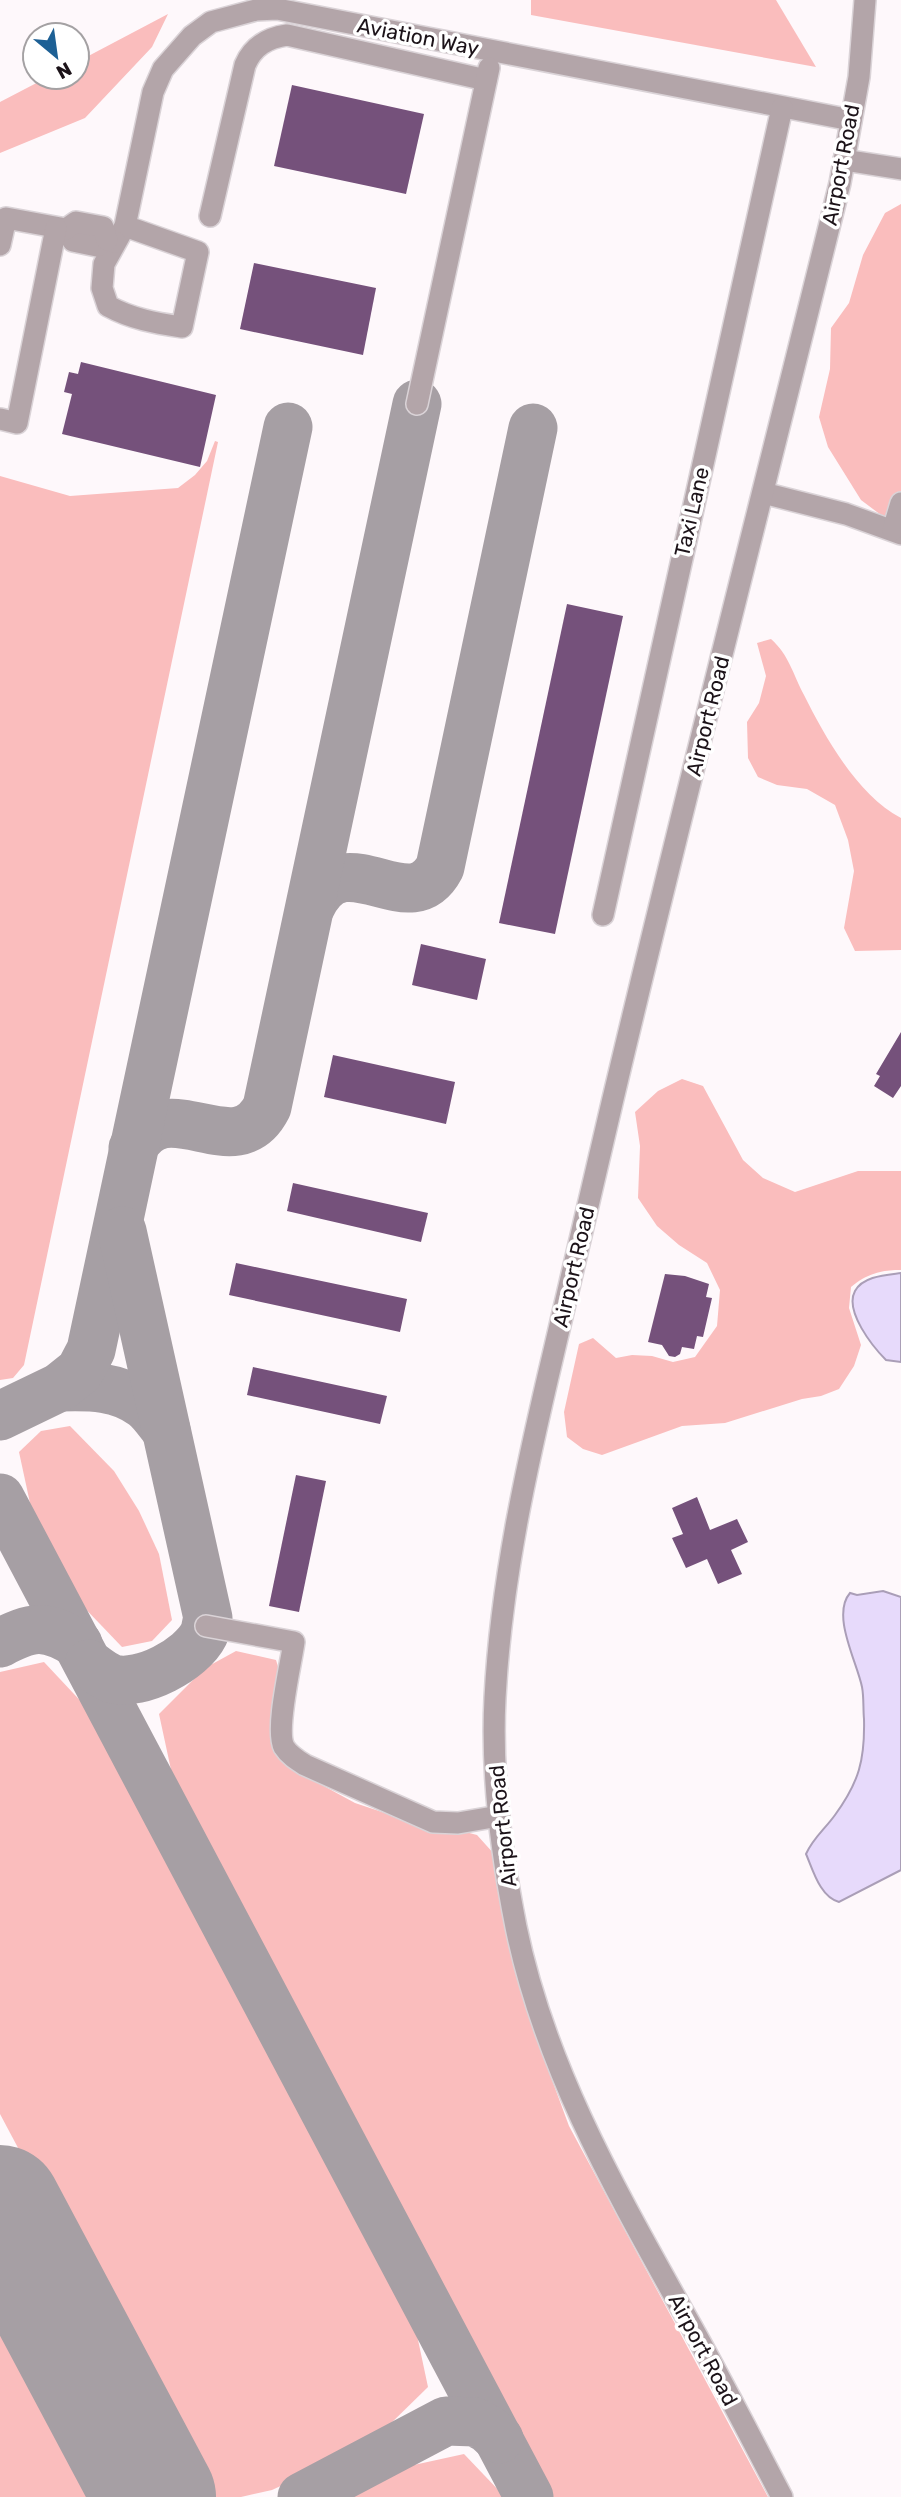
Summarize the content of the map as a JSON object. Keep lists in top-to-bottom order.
{
  "streets": {
    "street": ["Aviation Way", "Airport Road", "Taxi Lane"]
  },
  "crossings": [
    ["Aviation Way", "Airport Road"],
    ["Aviation Way", "Taxi Lane"]
  ],
  "north": "bottom right"
}
